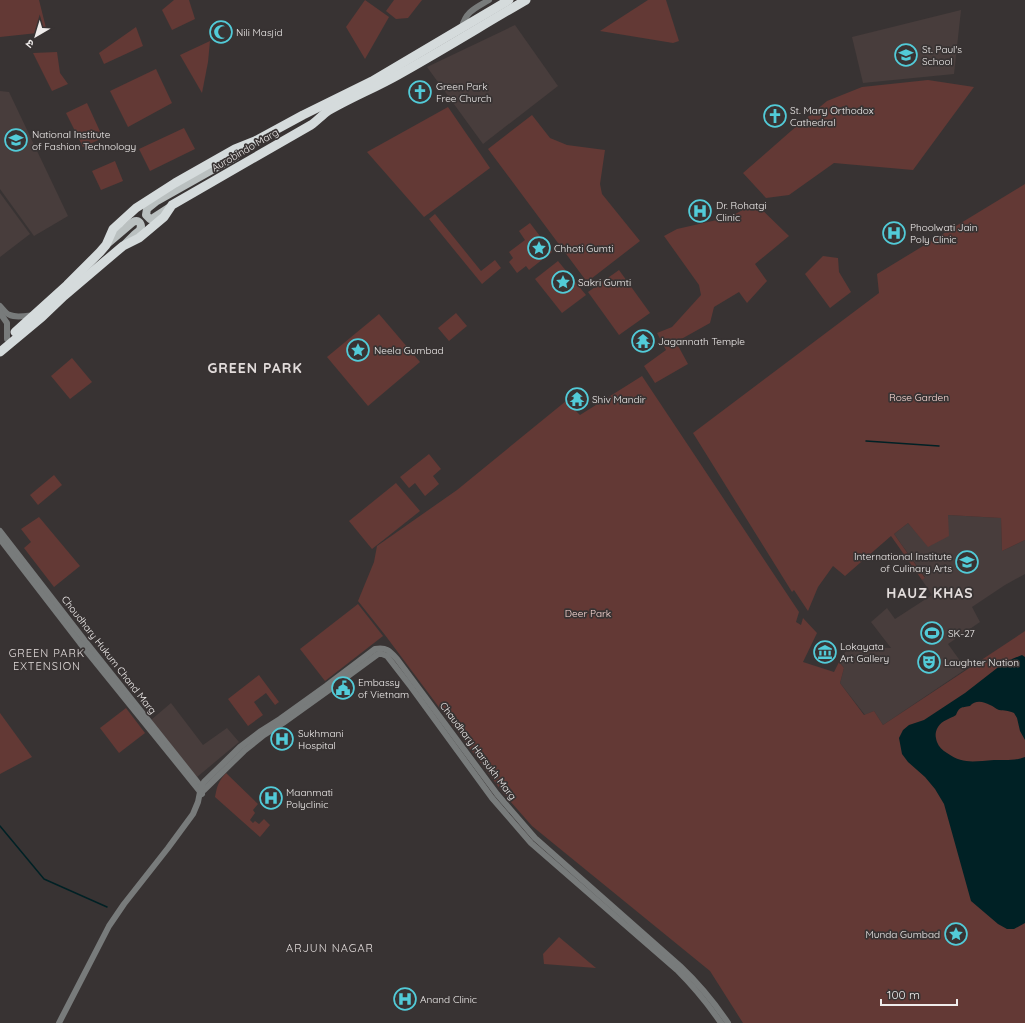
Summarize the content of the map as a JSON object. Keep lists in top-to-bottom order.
{
  "streets": {
    "highway": ["Aurobindo Marg"],
    "street": ["Choudhary Hukum Chand Marg", "Chaudhary Harsukh Marg"]
  },
  "districts": [
    "GREEN PARK",
    "HAUZ KHAS",
    "GREEN PARK EXTENSION",
    "ARJUN NAGAR"
  ],
  "parks": ["Rose Garden", "Deer Park"],
  "places": {
    "mosque": ["Nili Masjid"],
    "school or university": ["St. Paul's School", "National Institute of Fashion Technology", "International Institute of Culinary Arts"],
    "church": ["Green Park Free Church", "St. Mary Orthodox Cathedral"],
    "hospital": [
      "Dr. Rohatgi Clinic",
      "Phoolwati Jain Poly Clinic",
      "Sukhmani Hospital",
      "Maanmati Polyclinic",
      "Anand Clinic"
    ],
    "place": [
      "Chhoti Gumti",
      "Sakri Gumti",
      "Neela Gumbad",
      "Munda Gumbad"
    ],
    "temple": ["Jagannath Temple", "Shiv Mandir"],
    "sports": ["SK-27"],
    "museum": ["Lokayata Art Gallery"],
    "theatre": ["Laughter Nation"],
    "public building": ["Embassy of Vietnam"]
  },
  "scale_bar": "100 m",
  "north": "bottom left"
}
